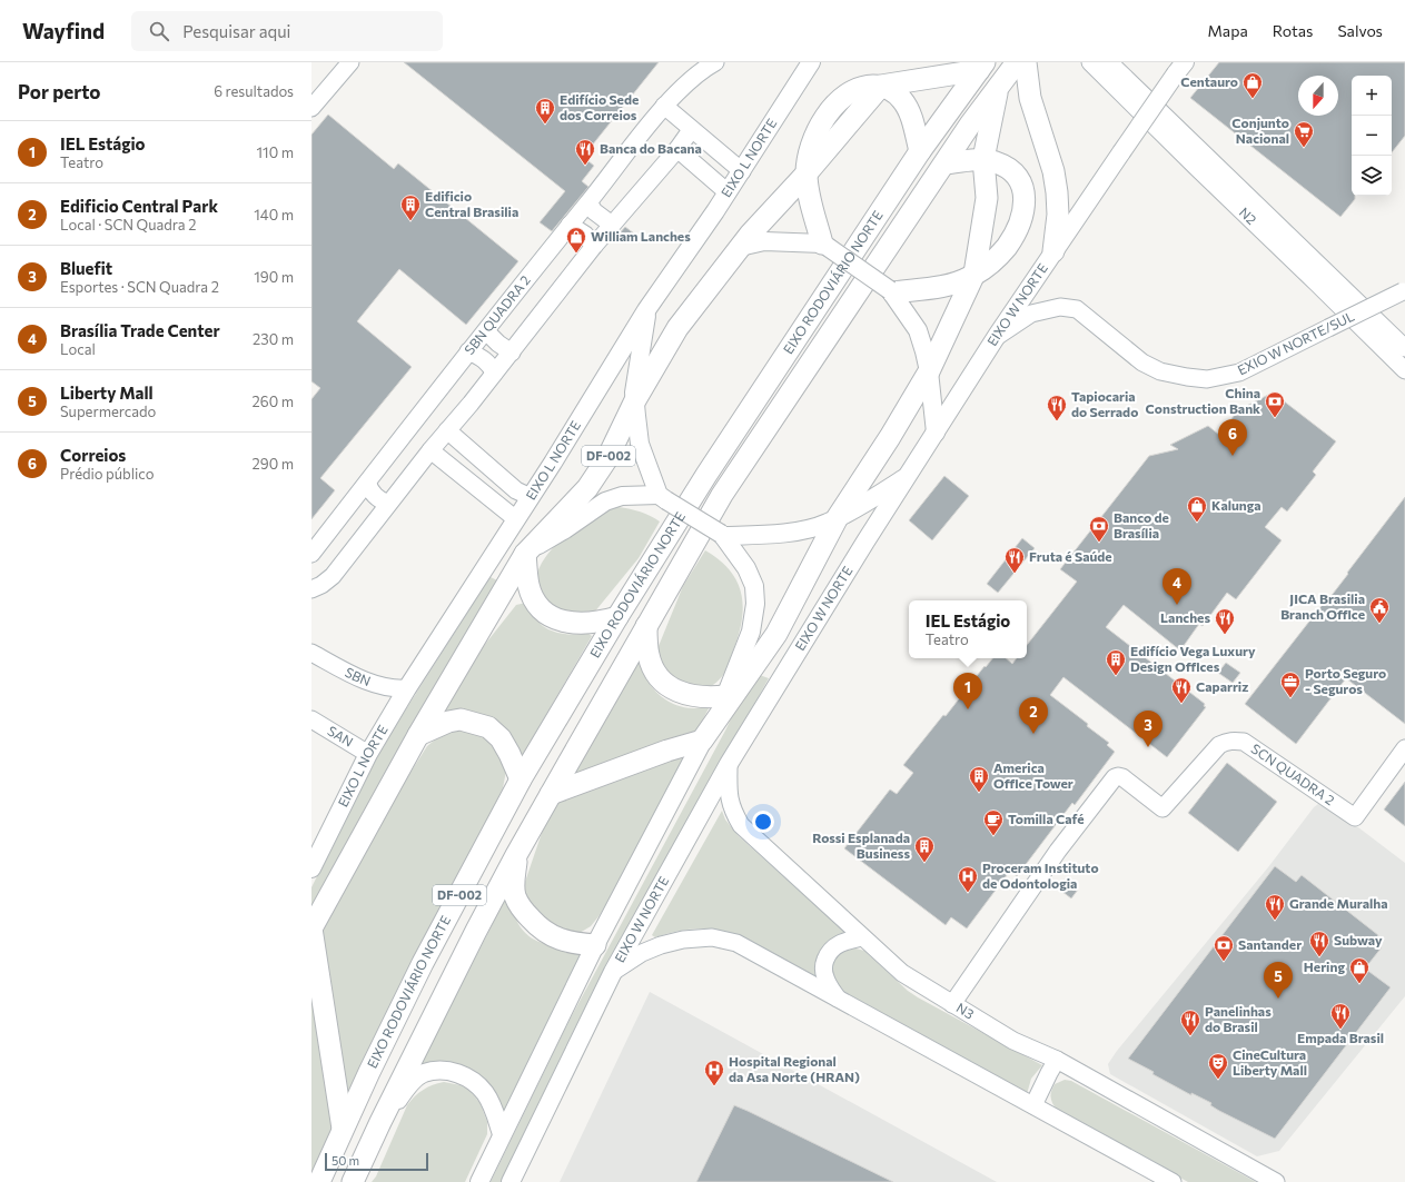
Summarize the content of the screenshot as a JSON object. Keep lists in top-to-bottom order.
{
  "streets": {
    "highway": ["EIXO RODOVIÁRIO NORTE", "DF-002"],
    "main road": [
      "EIXO L NORTE",
      "N2",
      "EIXO W NORTE",
      "SBN QUADRA 2",
      "EXIO W NORTE/SUL",
      "SBN",
      "SAN",
      "SCN QUADRA 2",
      "N3"
    ]
  },
  "crossings": [
    ["EIXO L NORTE", "SBN"],
    ["EIXO L NORTE", "SAN"],
    ["EIXO RODOVIÁRIO NORTE", "DF-002"],
    ["EIXO W NORTE", "EXIO W NORTE/SUL"],
    ["EIXO W NORTE", "N3"],
    ["SCN QUADRA 2", "N3"]
  ],
  "places": {
    "shop": [
      "Centauro",
      "William Lanches",
      "Kalunga",
      "Hering"
    ],
    "building": [
      "Edifício Sede dos Correios",
      "Edificio Central Brasilia",
      "Edifício Vega Luxury Design Offices",
      "America Office Tower",
      "Rossi Esplanada Business"
    ],
    "supermarket": ["Conjunto Nacional"],
    "restaurant": [
      "Banca do Bacana",
      "Tapiocaria do Serrado",
      "Fruta é Saúde",
      "Lanches",
      "Caparriz",
      "Grande Muralha",
      "Subway",
      "Empada Brasil",
      "Panelinhas do Brasil"
    ],
    "bank": ["China Construction Bank", "Banco de Brasília", "Santander"],
    "public building": ["JICA Brasilia Branch Office"],
    "office": ["Porto Seguro - Seguros"],
    "cafe": ["Tomilla Café"],
    "hospital": ["Proceram Instituto de Odontologia", "Hospital Regional da Asa Norte (HRAN)"],
    "theatre": ["CineCultura Liberty Mall"]
  },
  "scale_bar": "50 m",
  "north": "bottom",
  "page": {
    "header": "Wayfind",
    "search": "Pesquisar aqui",
    "nav": ["Mapa", "Rotas", "Salvos"],
    "heading": ["Por perto", "6 resultados"],
    "map_buttons": ["+", "−"],
    "list": [
      {
        "mark": "1",
        "name": "IEL Estágio",
        "note": "Teatro",
        "value": "110 m"
      },
      {
        "mark": "2",
        "name": "Edificio Central Park",
        "note": "Local · SCN Quadra 2",
        "value": "140 m"
      },
      {
        "mark": "3",
        "name": "Bluefit",
        "note": "Esportes · SCN Quadra 2",
        "value": "190 m"
      },
      {
        "mark": "4",
        "name": "Brasília Trade Center",
        "note": "Local",
        "value": "230 m"
      },
      {
        "mark": "5",
        "name": "Liberty Mall",
        "note": "Supermercado",
        "value": "260 m"
      },
      {
        "mark": "6",
        "name": "Correios",
        "note": "Prédio público",
        "value": "290 m"
      }
    ],
    "pins": [
      "6",
      "4",
      "1",
      "2",
      "3",
      "5"
    ],
    "popup": ["IEL Estágio", "Teatro"],
    "scale": "50 m"
  }
}
